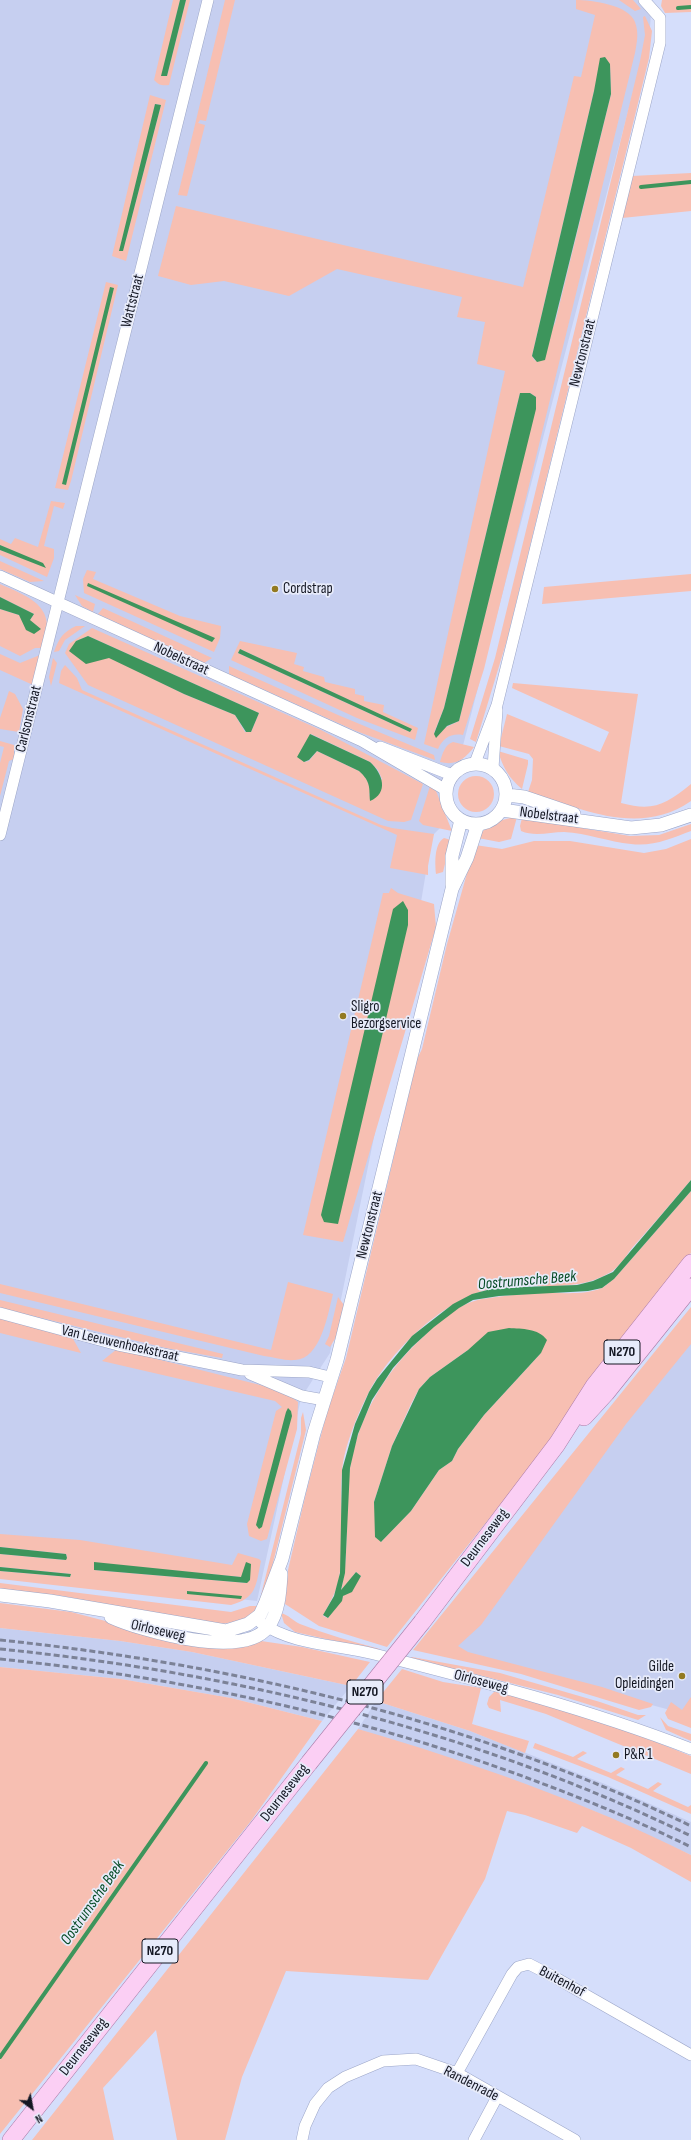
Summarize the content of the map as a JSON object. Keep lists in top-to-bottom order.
{
  "streets": {
    "main road": ["N270", "Deurneseweg"],
    "street": [
      "Wattstraat",
      "Newtonstraat",
      "Nobelstraat",
      "Carlsonstraat",
      "Van Leeuwenhoekstraat",
      "Oirloseweg",
      "Buitenhof",
      "Randenrade"
    ]
  },
  "crossings": [
    ["Wattstraat", "Nobelstraat"],
    ["Wattstraat", "Carlsonstraat"],
    ["Newtonstraat", "Nobelstraat"],
    ["Newtonstraat", "Van Leeuwenhoekstraat"],
    ["Newtonstraat", "Oirloseweg"],
    ["Nobelstraat", "Carlsonstraat"],
    ["Buitenhof", "Randenrade"]
  ],
  "water": ["Oostrumsche Beek"],
  "places": [
    "Cordstrap",
    "Sligro Bezorgservice",
    "Gilde Opleidingen",
    "P&R 1"
  ],
  "north": "bottom right"
}
